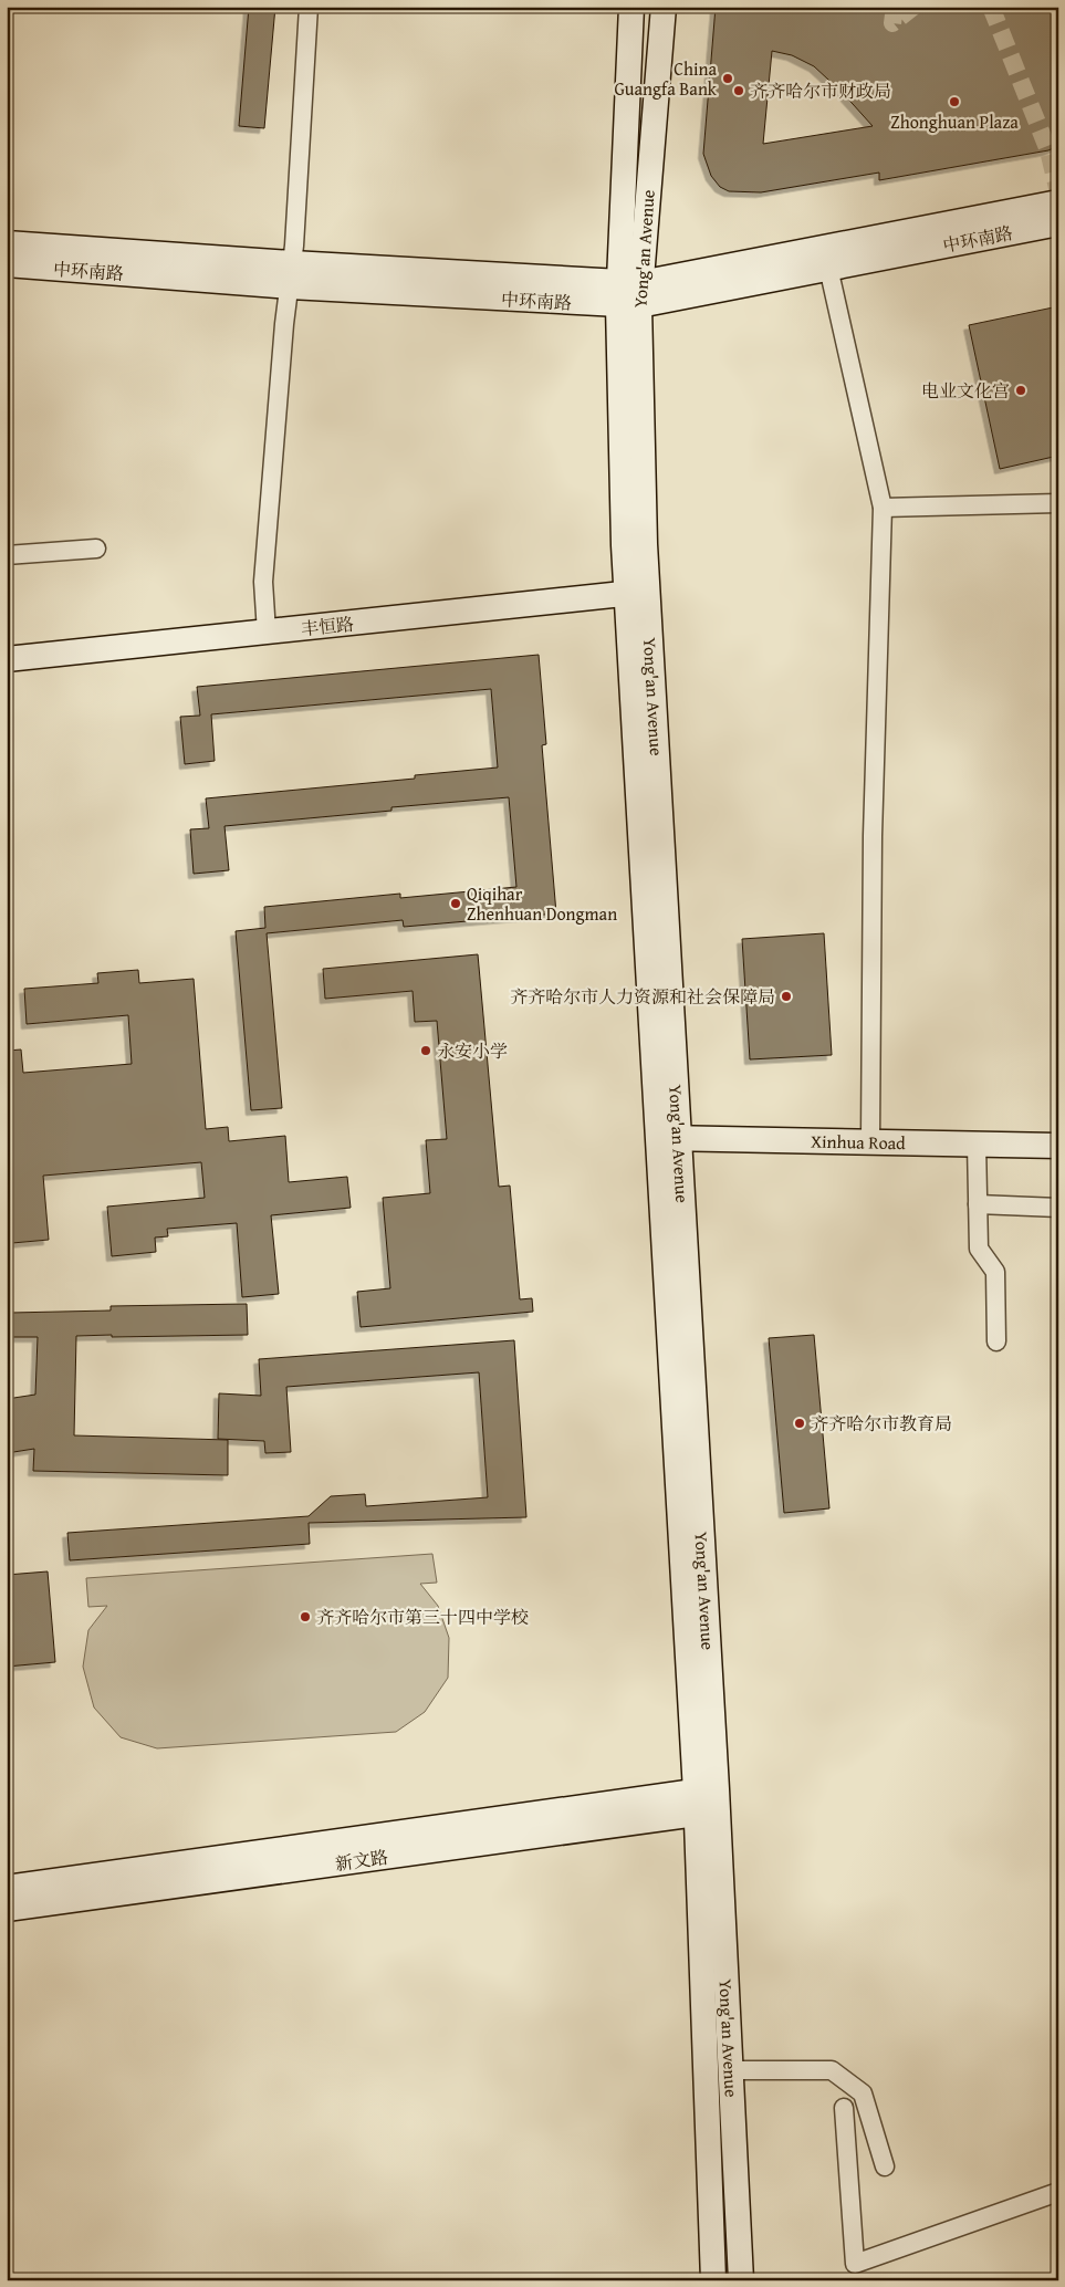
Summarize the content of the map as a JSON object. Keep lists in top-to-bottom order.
{
  "streets": {
    "main road": [
      "中环南路",
      "Yong'an Avenue",
      "丰恒路",
      "Xinhua Road",
      "新文路"
    ]
  },
  "crossings": [
    ["中环南路", "Yong'an Avenue"],
    ["Yong'an Avenue", "丰恒路"],
    ["Yong'an Avenue", "Xinhua Road"],
    ["Yong'an Avenue", "新文路"]
  ],
  "places": [
    "China Guangfa Bank",
    "齐齐哈尔市财政局",
    "Zhonghuan Plaza",
    "电业文化宫",
    "Qiqihar Zhenhuan Dongman",
    "齐齐哈尔市人力资源和社会保障局",
    "永安小学",
    "齐齐哈尔市教育局",
    "齐齐哈尔市第三十四中学校"
  ]
}
